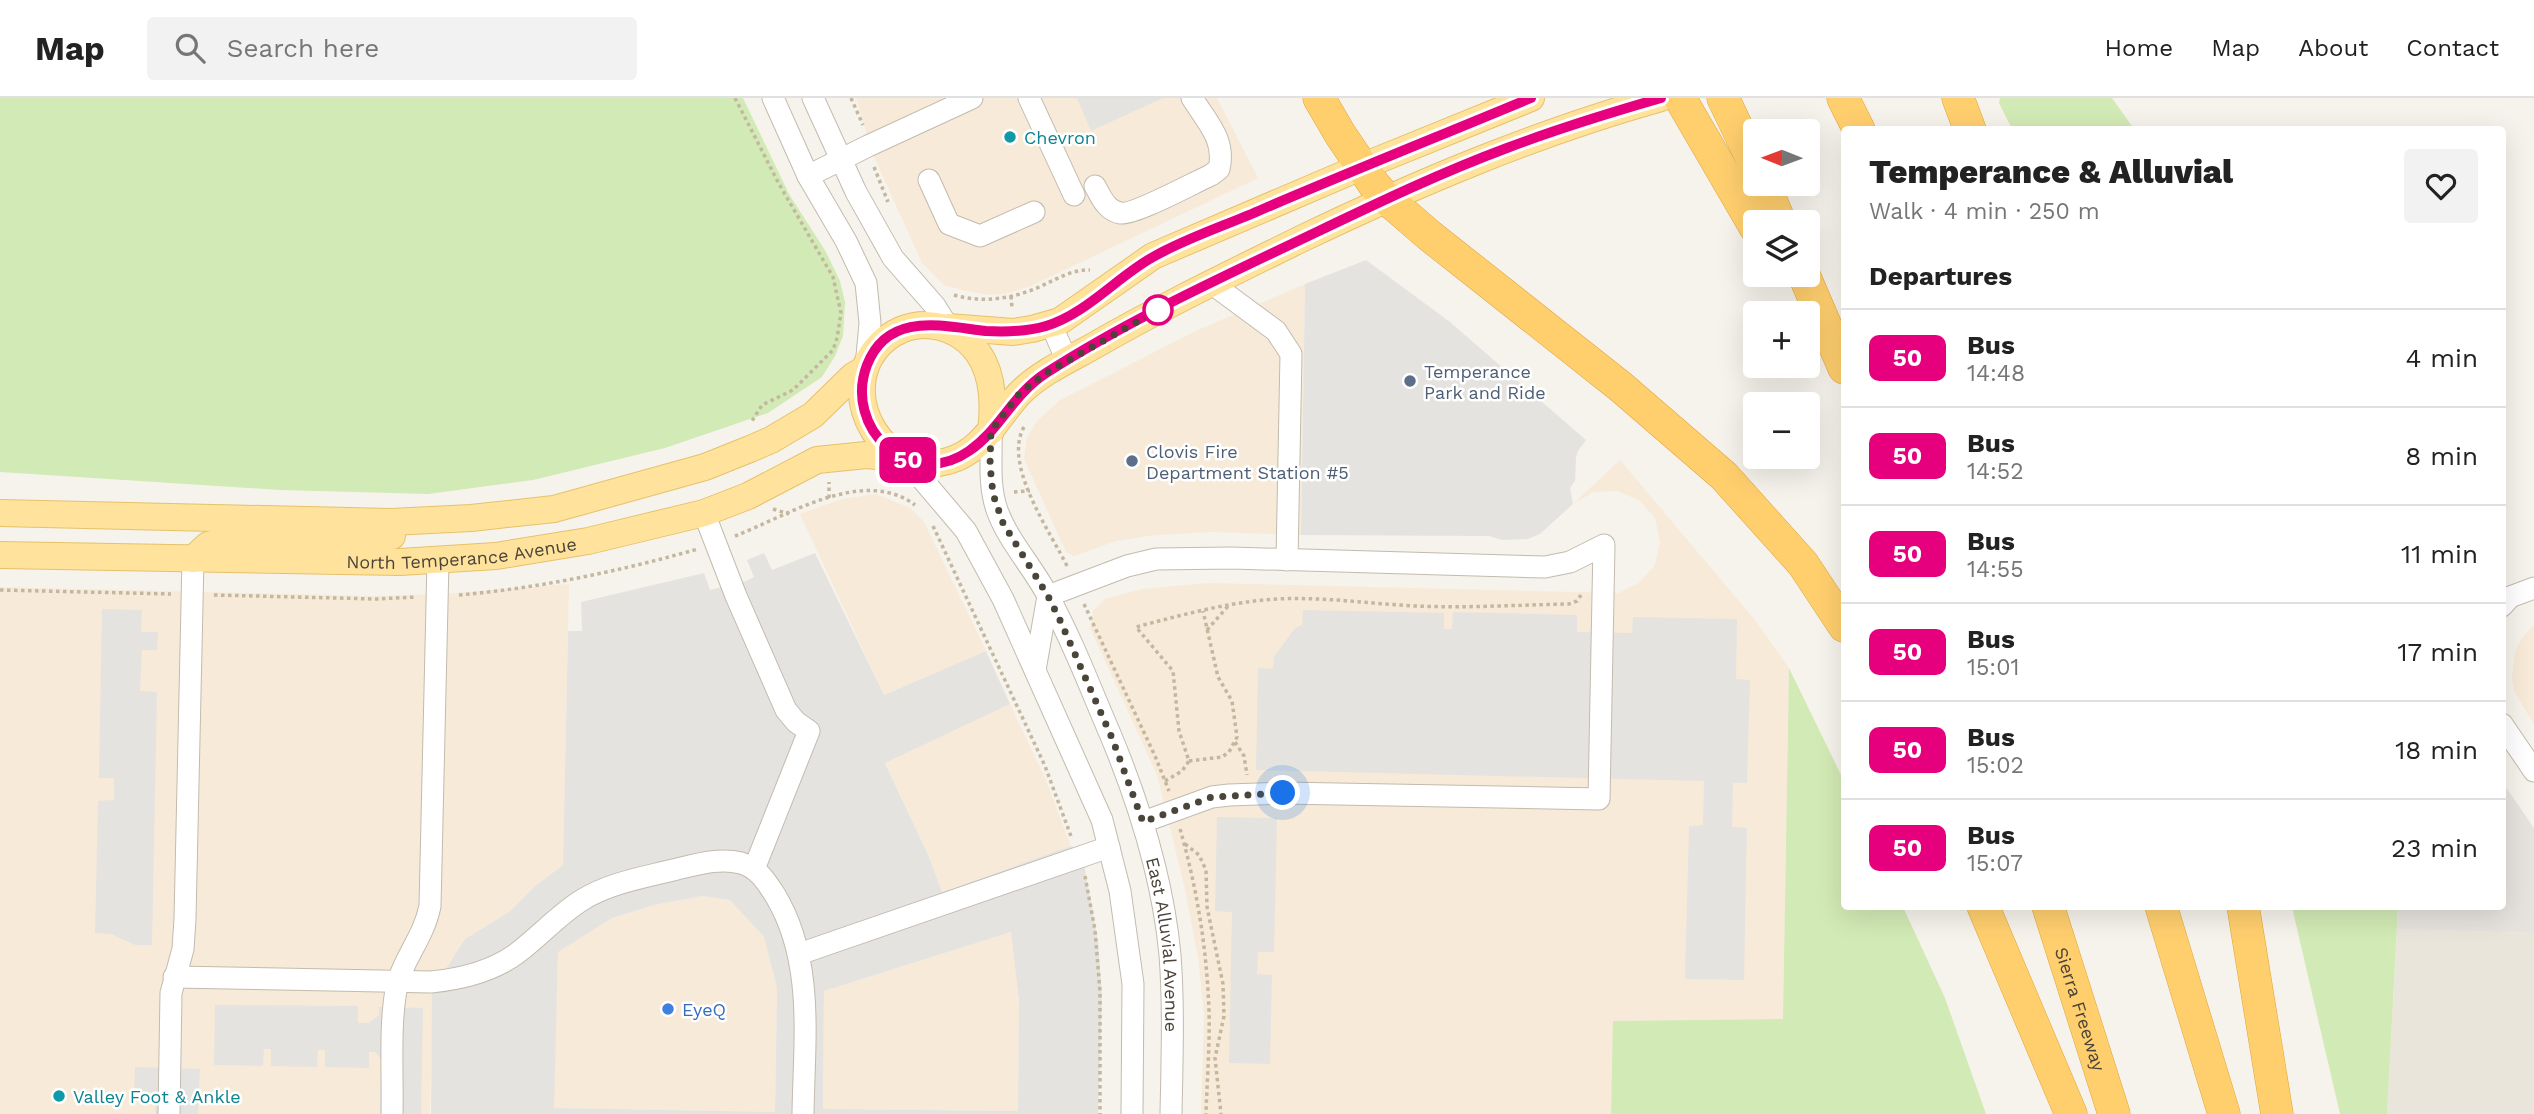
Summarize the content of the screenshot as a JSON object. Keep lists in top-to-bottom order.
{
  "streets": {
    "highway": ["Sierra Freeway"],
    "main road": ["North Temperance Avenue"],
    "street": ["East Alluvial Avenue"]
  },
  "crossings": [
    ["North Temperance Avenue", "East Alluvial Avenue"]
  ],
  "places": [
    "Chevron",
    "Temperance Park and Ride",
    "Clovis Fire Department Station #5",
    "EyeQ",
    "Valley Foot & Ankle"
  ],
  "lines": ["bus line 50"],
  "north": "left",
  "page": {
    "header": "Map",
    "search": "Search here",
    "nav": [
      "Home",
      "Map",
      "About",
      "Contact"
    ],
    "on_map": "50",
    "map_buttons": ["+", "−"],
    "heading": [
      ["Temperance & Alluvial", "Walk · 4 min · 250 m"],
      "Departures"
    ],
    "list": [
      {
        "mark": "50",
        "name": "Bus",
        "note": "14:48",
        "value": "4 min"
      },
      {
        "mark": "50",
        "name": "Bus",
        "note": "14:52",
        "value": "8 min"
      },
      {
        "mark": "50",
        "name": "Bus",
        "note": "14:55",
        "value": "11 min"
      },
      {
        "mark": "50",
        "name": "Bus",
        "note": "15:01",
        "value": "17 min"
      },
      {
        "mark": "50",
        "name": "Bus",
        "note": "15:02",
        "value": "18 min"
      },
      {
        "mark": "50",
        "name": "Bus",
        "note": "15:07",
        "value": "23 min"
      }
    ]
  }
}
